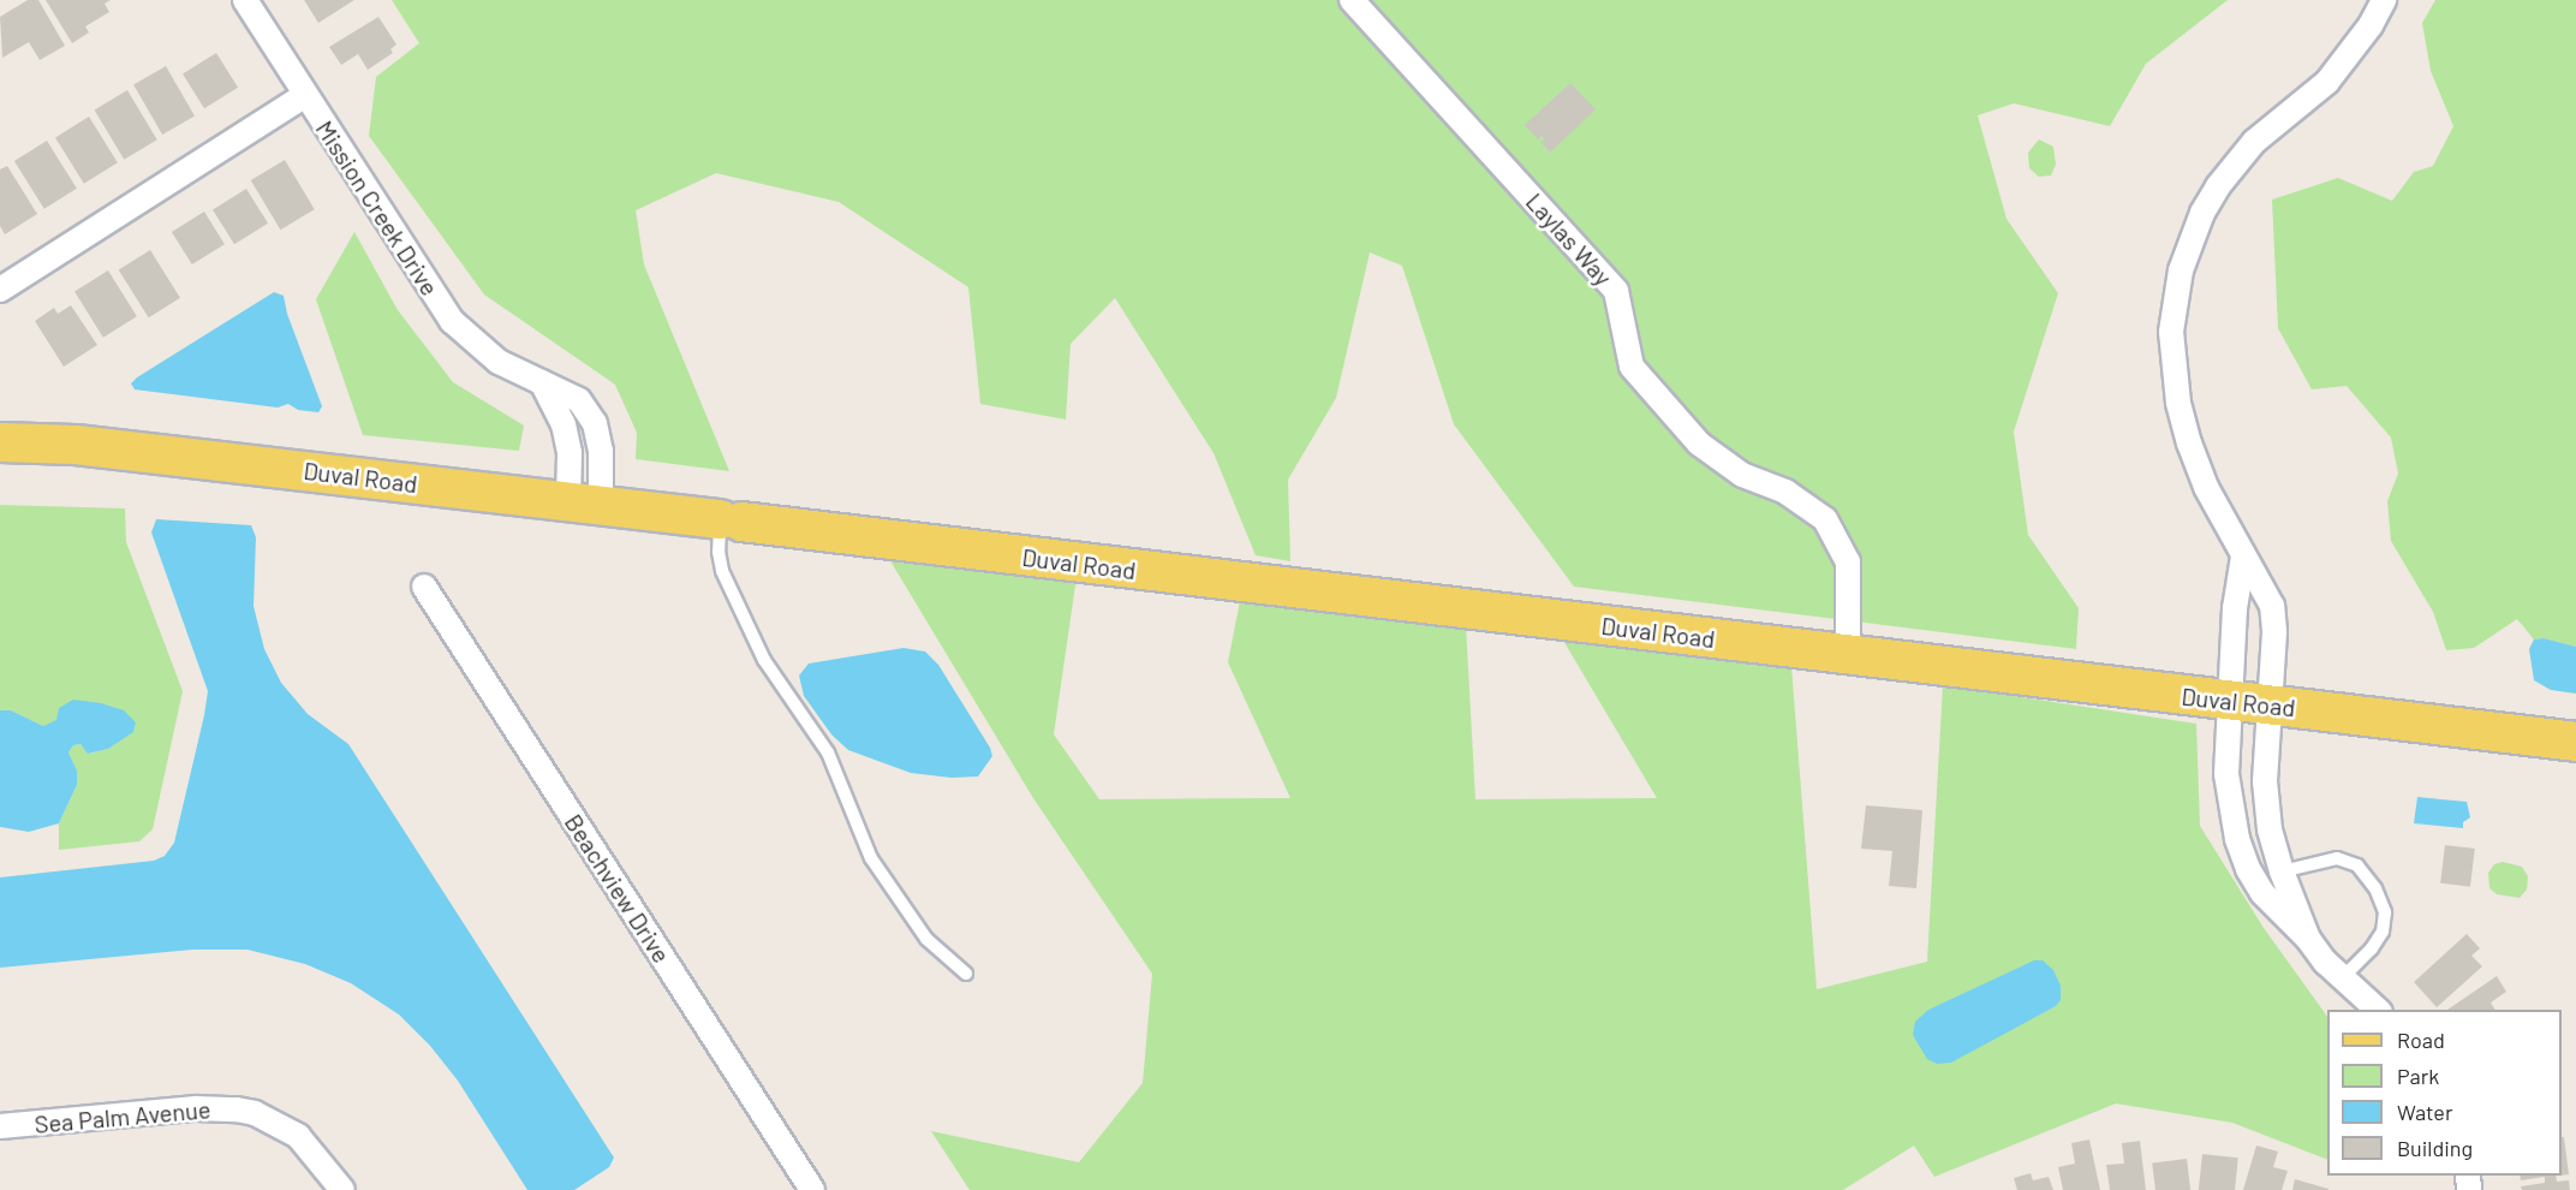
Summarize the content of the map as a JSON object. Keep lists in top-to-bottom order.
{
  "streets": {
    "main road": ["Duval Road"],
    "street": [
      "Mission Creek Drive",
      "Laylas Way",
      "Beachview Drive",
      "Sea Palm Avenue"
    ]
  },
  "crossings": [
    ["Mission Creek Drive", "Duval Road"],
    ["Laylas Way", "Duval Road"]
  ],
  "legend": [
    "Road",
    "Park",
    "Water",
    "Building"
  ]
}
